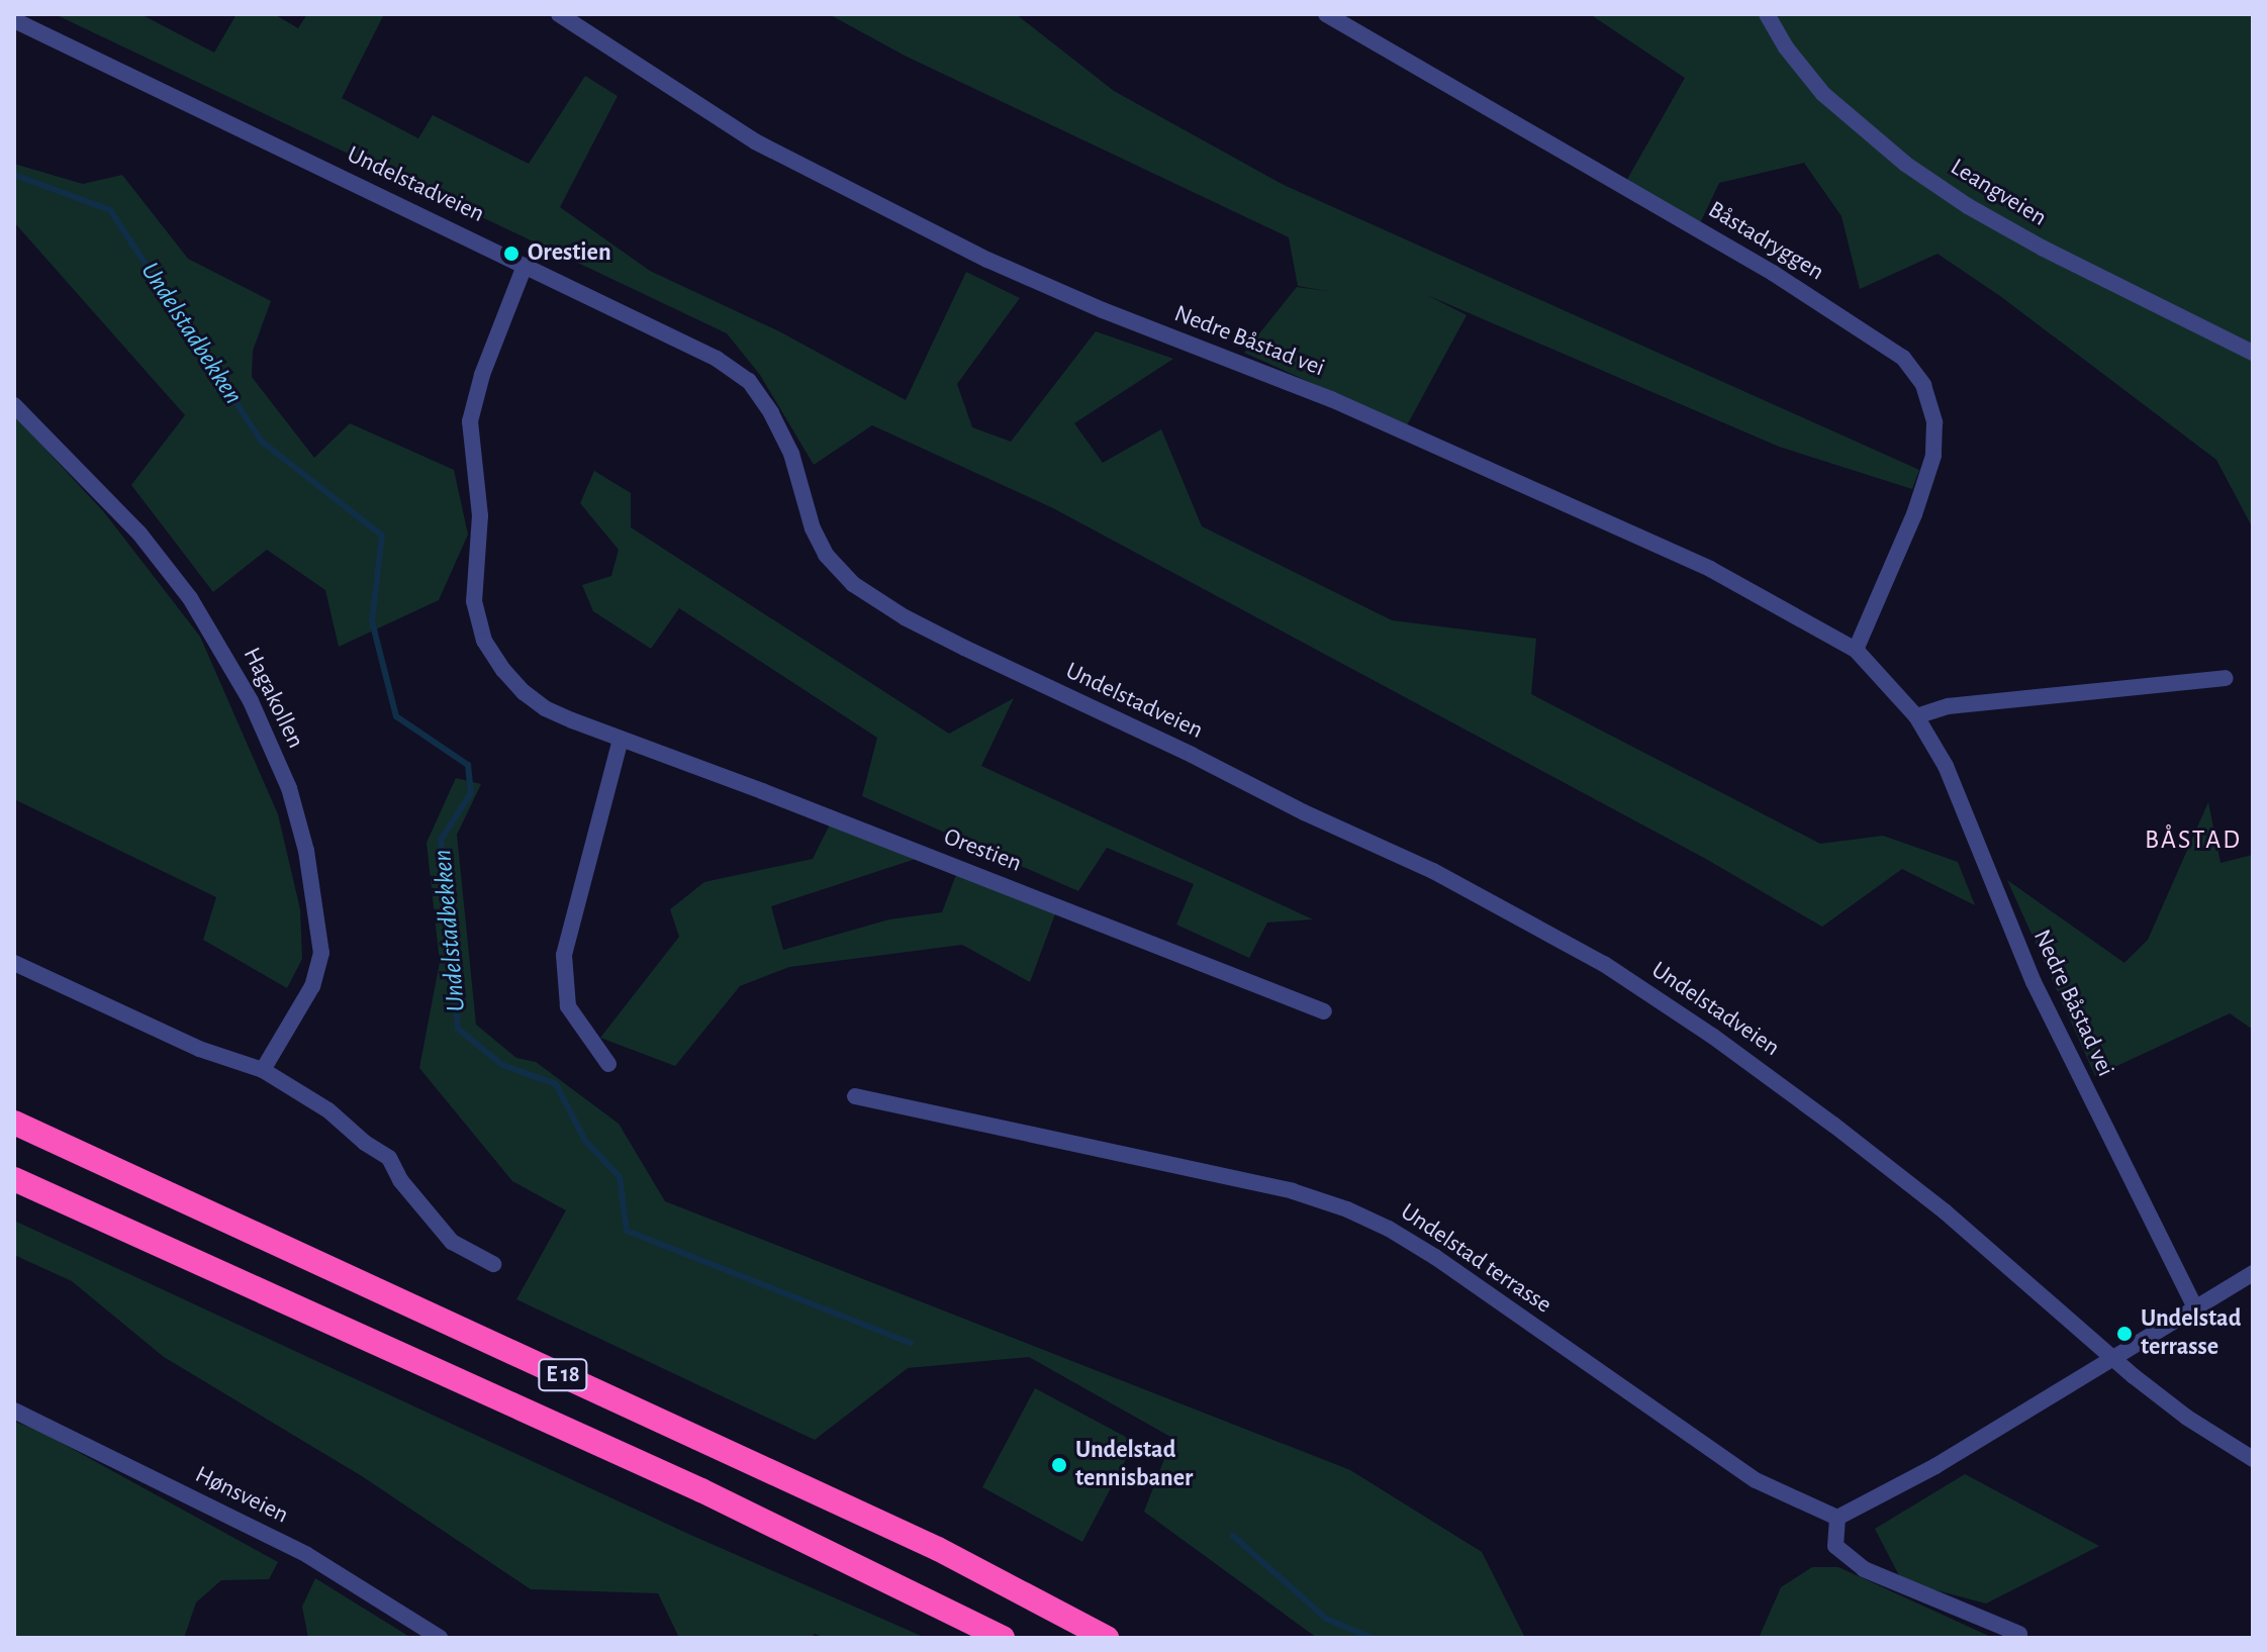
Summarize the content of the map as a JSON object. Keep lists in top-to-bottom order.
{
  "streets": {
    "highway": ["E 18"],
    "street": [
      "Undelstadveien",
      "Leangveien",
      "Båstadryggen",
      "Nedre Båstad vei",
      "Hagakollen",
      "Orestien",
      "Undelstad terrasse",
      "Hønsveien"
    ]
  },
  "crossings": [
    ["Undelstadveien", "Orestien"],
    ["Båstadryggen", "Nedre Båstad vei"]
  ],
  "districts": ["BÅSTAD"],
  "water": ["Undelstadbekken"],
  "places": ["Orestien", "Undelstad terrasse", "Undelstad tennisbaner"]
}
